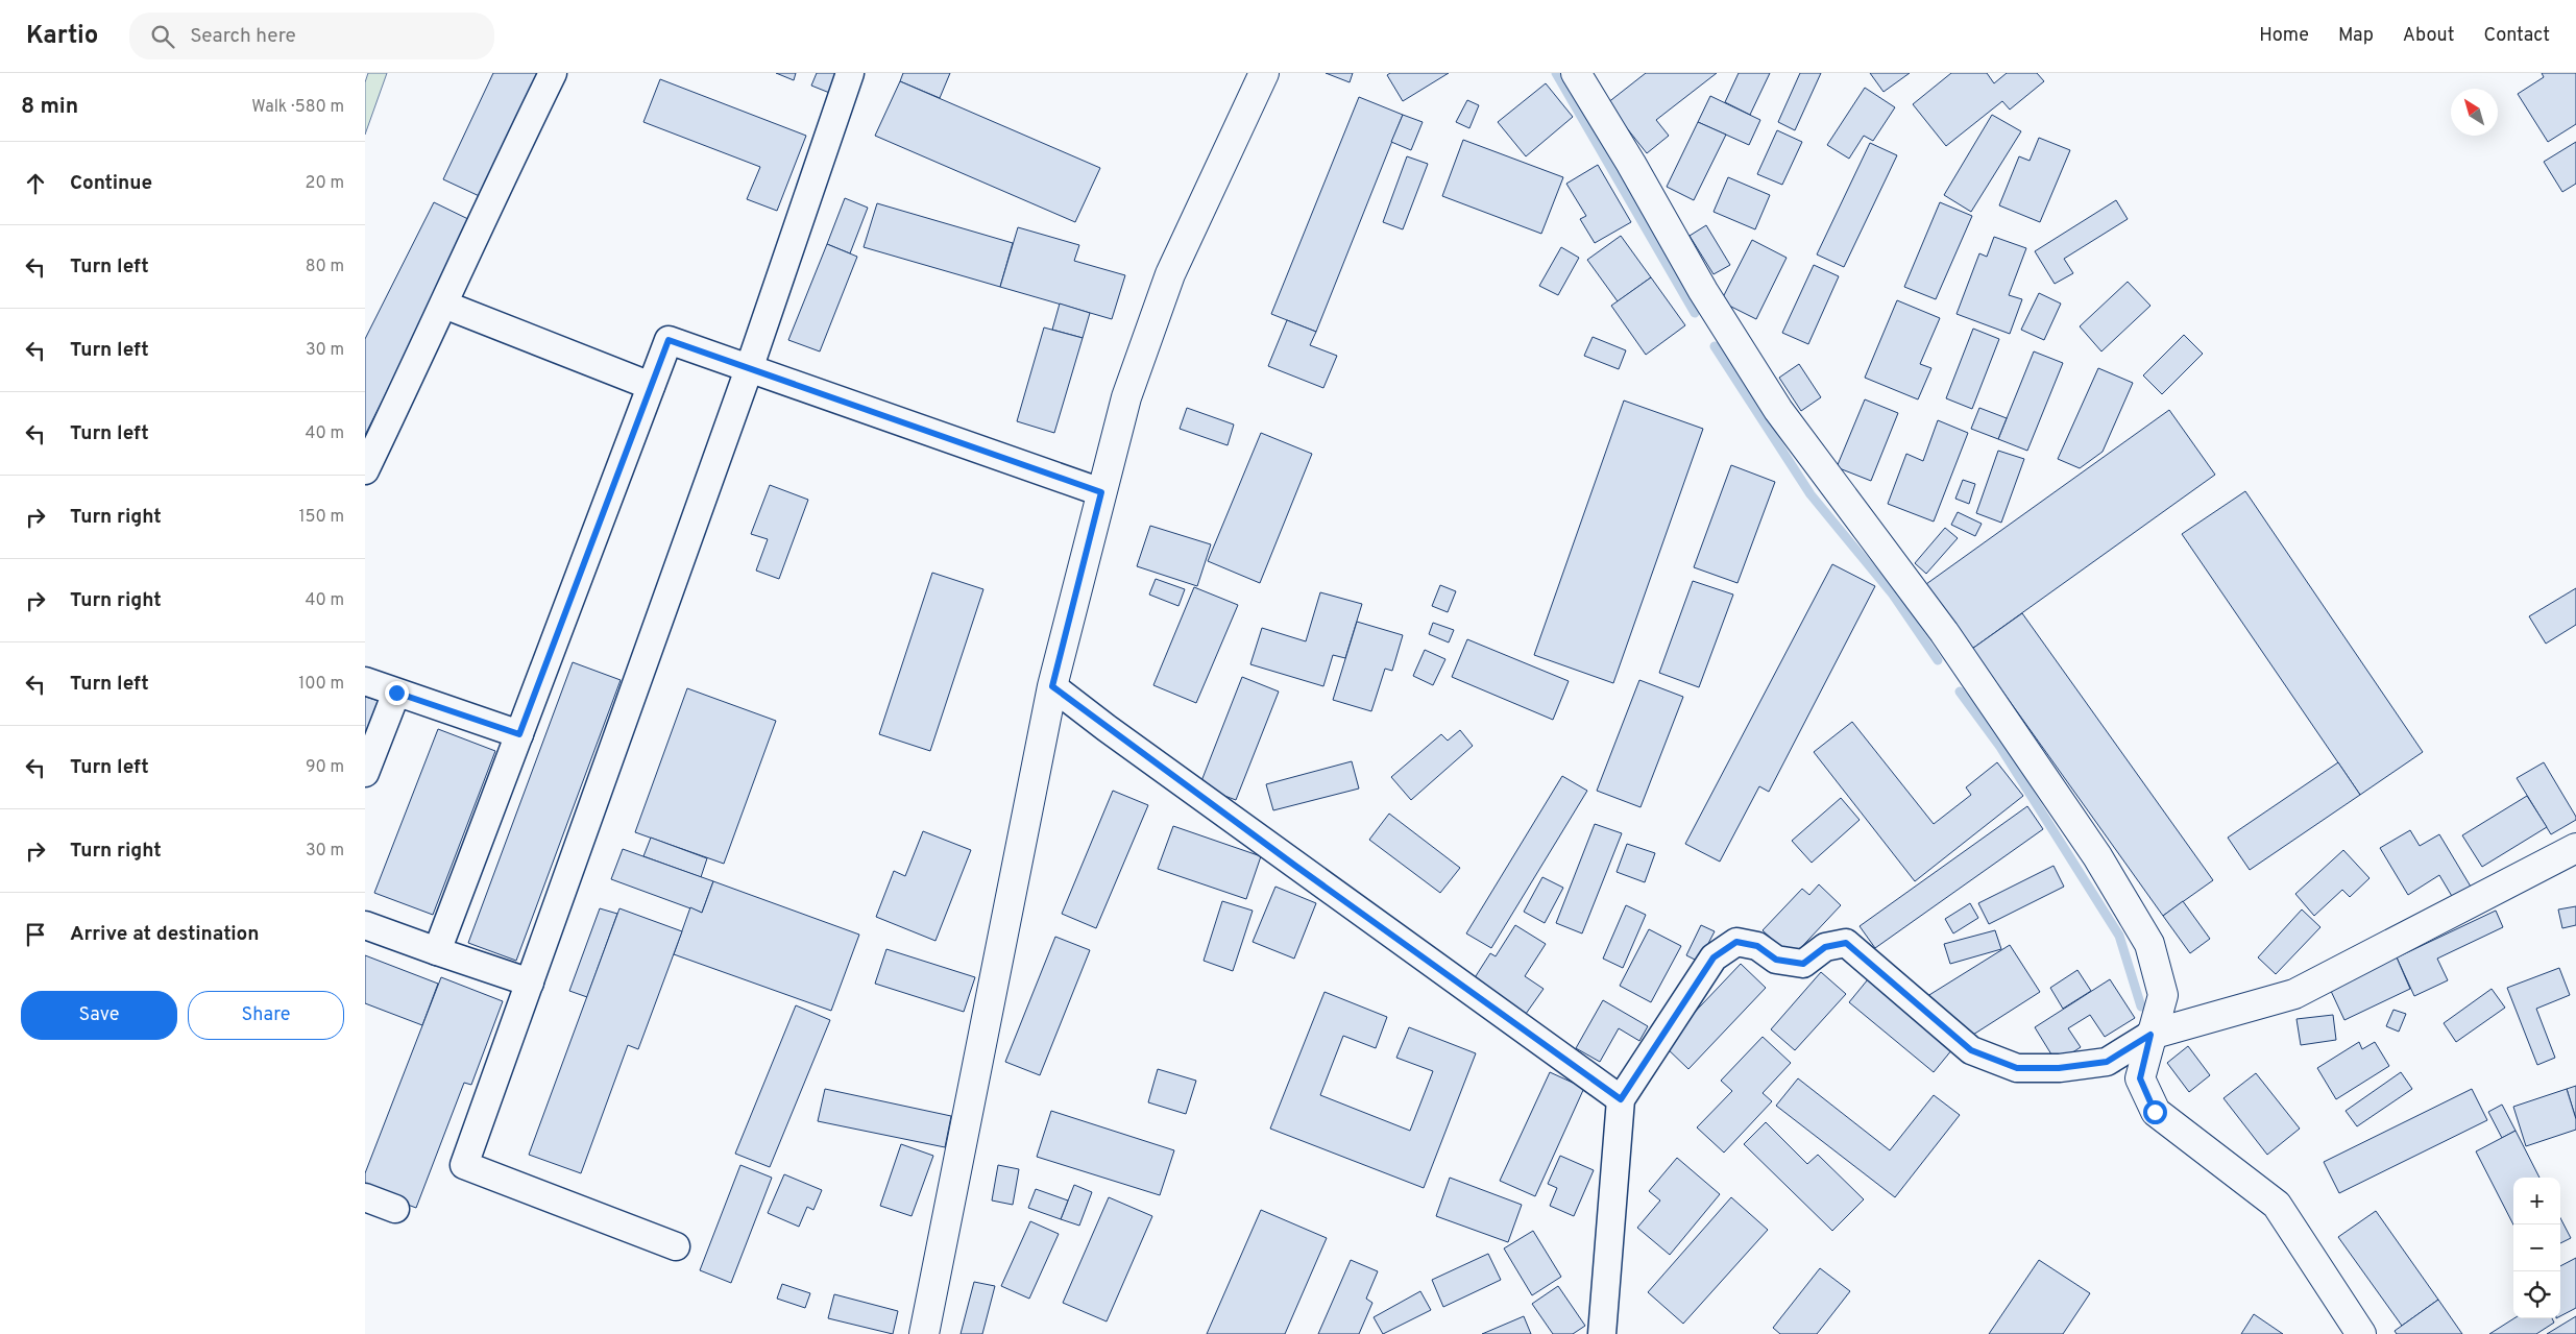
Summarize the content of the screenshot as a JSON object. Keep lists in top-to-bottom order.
{
  "north": "top left",
  "page": {
    "header": "Kartio",
    "search": "Search here",
    "nav": [
      "Home",
      "Map",
      "About",
      "Contact"
    ],
    "heading": ["8 min", "Walk · 580 m"],
    "list": [
      ["Continue", "20 m"],
      ["Turn left", "80 m"],
      ["Turn left", "30 m"],
      ["Turn left", "40 m"],
      ["Turn right", "150 m"],
      ["Turn right", "40 m"],
      ["Turn left", "100 m"],
      ["Turn left", "90 m"],
      ["Turn right", "30 m"],
      "Arrive at destination"
    ],
    "buttons": ["Save", "Share"],
    "map_buttons": ["+", "−"]
  }
}
